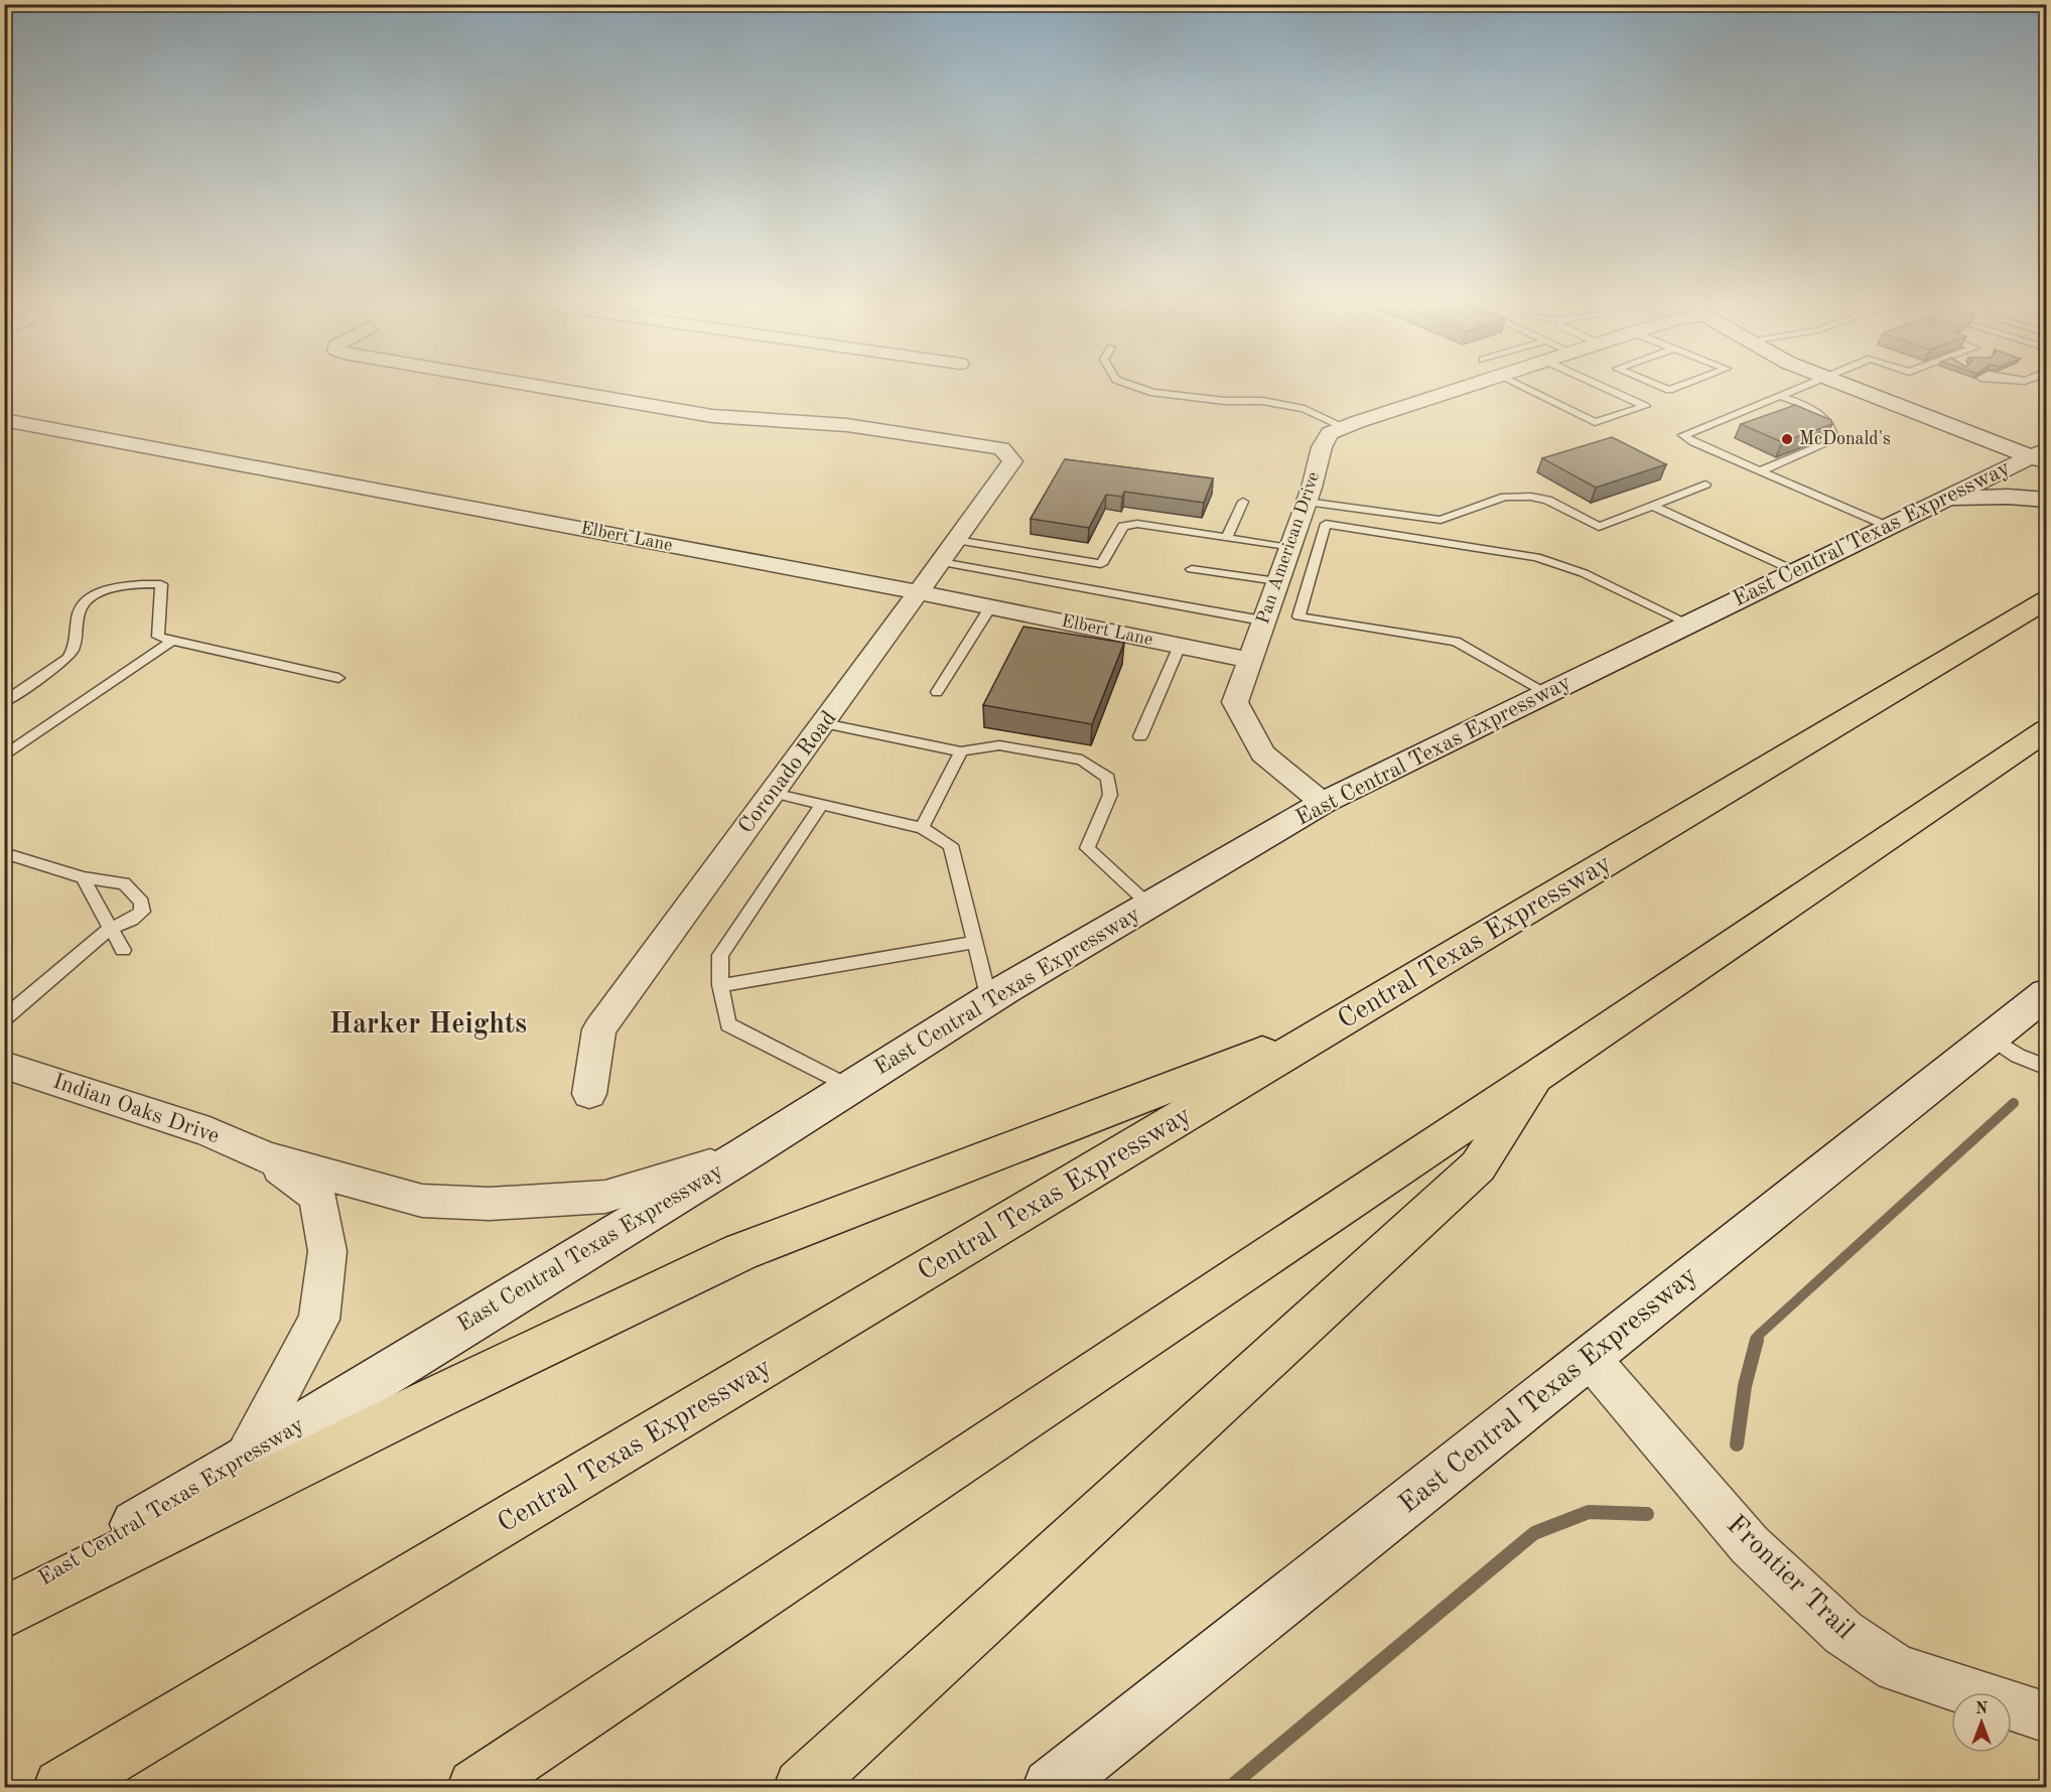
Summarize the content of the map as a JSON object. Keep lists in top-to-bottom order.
{
  "streets": {
    "highway": ["Central Texas Expressway"],
    "main road": ["East Central Texas Expressway"],
    "street": [
      "Elbert Lane",
      "Pan American Drive",
      "Coronado Road",
      "Indian Oaks Drive",
      "Frontier Trail"
    ]
  },
  "crossings": [
    ["East Central Texas Expressway", "Pan American Drive"],
    ["East Central Texas Expressway", "Frontier Trail"],
    ["Elbert Lane", "Pan American Drive"],
    ["Elbert Lane", "Coronado Road"]
  ],
  "districts": ["Harker Heights"],
  "places": ["McDonald's"],
  "north": "top"
}
